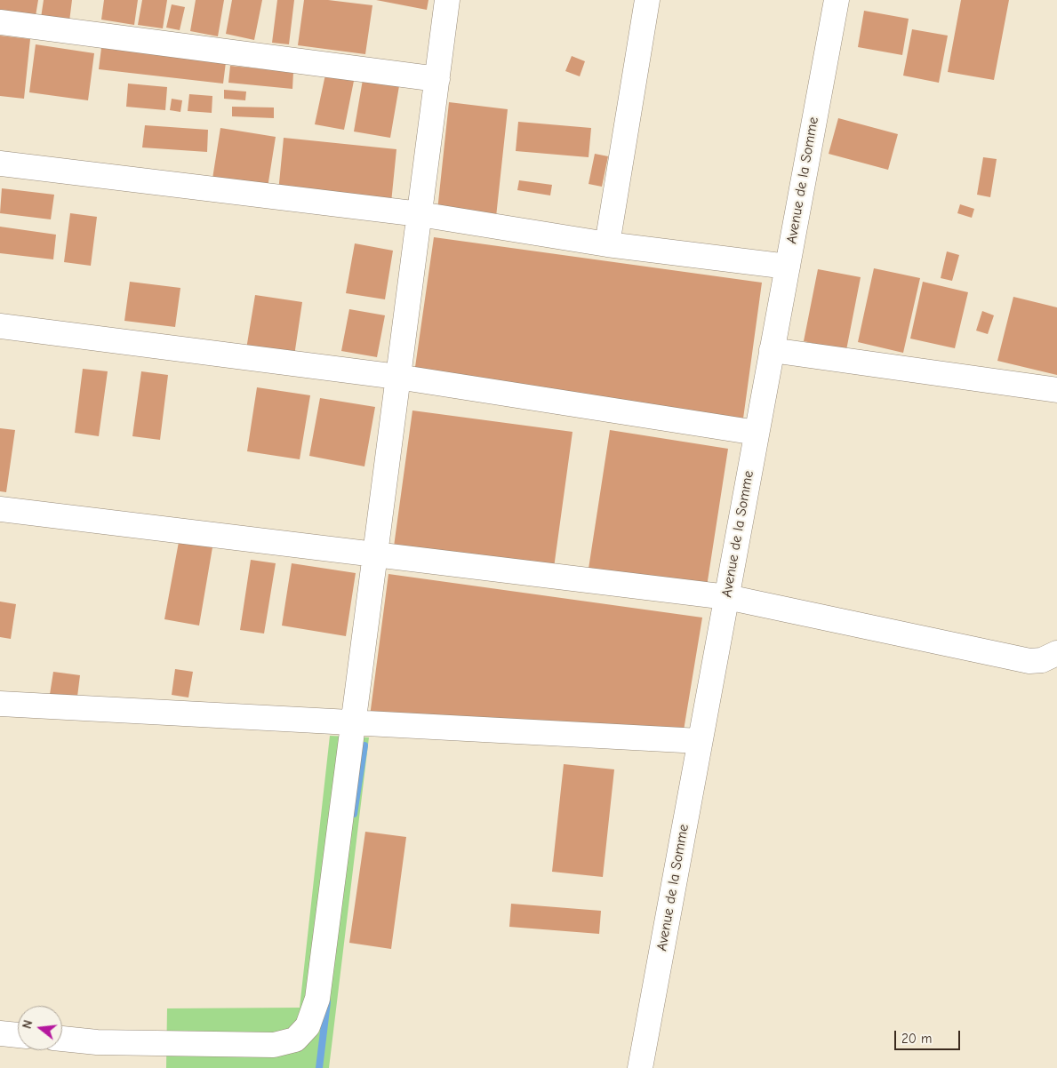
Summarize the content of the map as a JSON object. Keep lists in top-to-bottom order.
{
  "streets": {
    "street": ["Avenue de la Somme"]
  },
  "scale_bar": "20 m",
  "north": "left"
}
